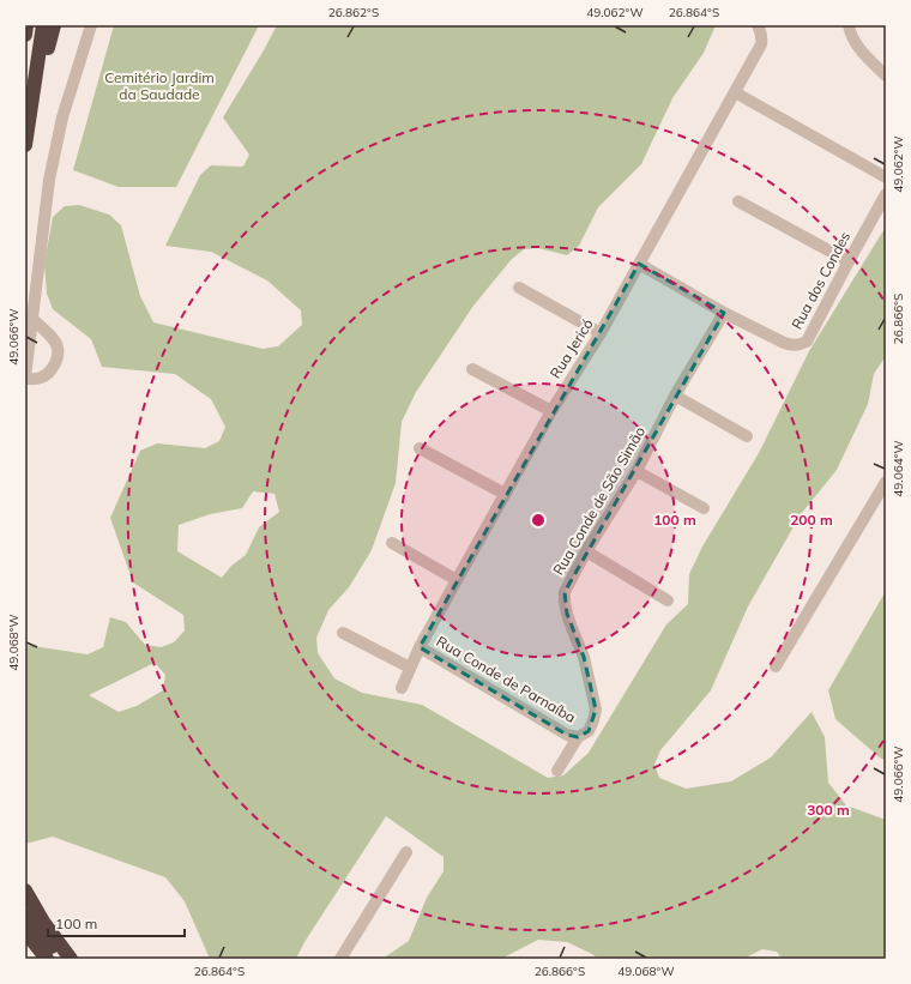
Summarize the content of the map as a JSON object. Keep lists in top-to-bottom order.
{
  "streets": {
    "street": [
      "Rua dos Condes",
      "Rua Jericó",
      "Rua Conde de São Simão",
      "Rua Conde de Parnaíba"
    ]
  },
  "crossings": [
    ["Rua dos Condes", "Rua Jericó"],
    ["Rua dos Condes", "Rua Conde de São Simão"],
    ["Rua Jericó", "Rua Conde de Parnaíba"],
    ["Rua Conde de São Simão", "Rua Conde de Parnaíba"]
  ],
  "parks": ["Cemitério Jardim da Saudade"],
  "scale_bar": "100 m",
  "coordinates": [
    "26.862°S",
    "49.062°W",
    "26.864°S",
    "26.866°S",
    "49.066°W",
    "49.064°W",
    "49.068°W"
  ],
  "rings": ["100 m", "200 m", "300 m"]
}
